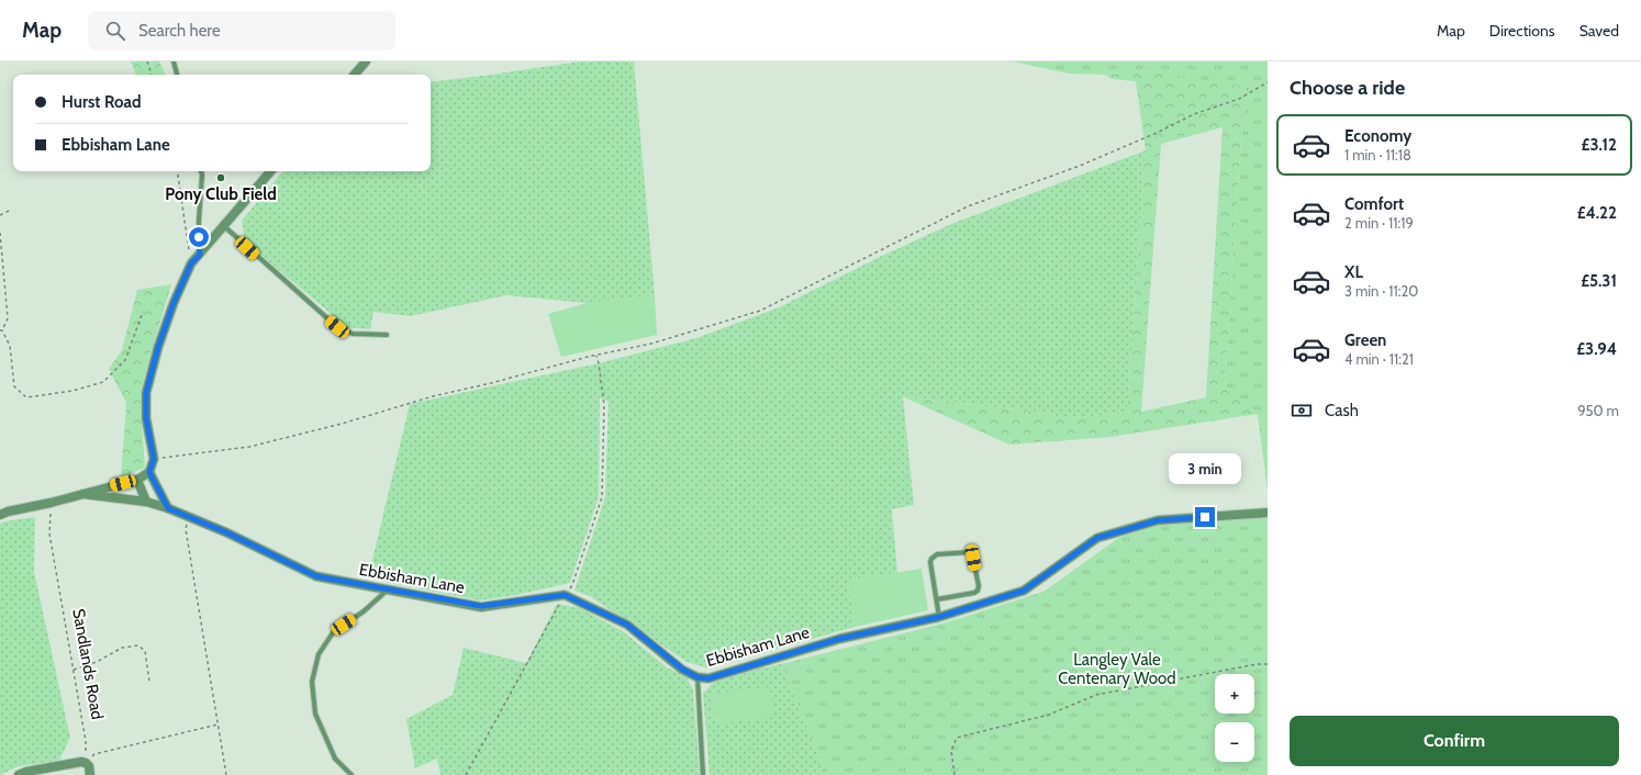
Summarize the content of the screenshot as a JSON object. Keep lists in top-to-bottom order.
{
  "streets": {
    "street": ["Ebbisham Lane"],
    "path": ["Sandlands Road"]
  },
  "crossings": [
    ["Ebbisham Lane", "Sandlands Road"]
  ],
  "parks": ["Langley Vale Centenary Wood"],
  "places": ["Pony Club Field"],
  "page": {
    "header": "Map",
    "search": "Search here",
    "nav": ["Map", "Directions", "Saved"],
    "heading": "Choose a ride",
    "banner": ["Hurst Road", "Ebbisham Lane"],
    "list": [
      {
        "name": "Economy",
        "note": "1 min · 11:18",
        "value": "£3.12"
      },
      {
        "name": "Comfort",
        "note": "2 min · 11:19",
        "value": "£4.22"
      },
      {
        "name": "XL",
        "note": "3 min · 11:20",
        "value": "£5.31"
      },
      {
        "name": "Green",
        "note": "4 min · 11:21",
        "value": "£3.94"
      }
    ],
    "pay": ["Cash", "950 m"],
    "bubble": "3 min",
    "map_buttons": ["+", "−"],
    "buttons": "Confirm"
  }
}
